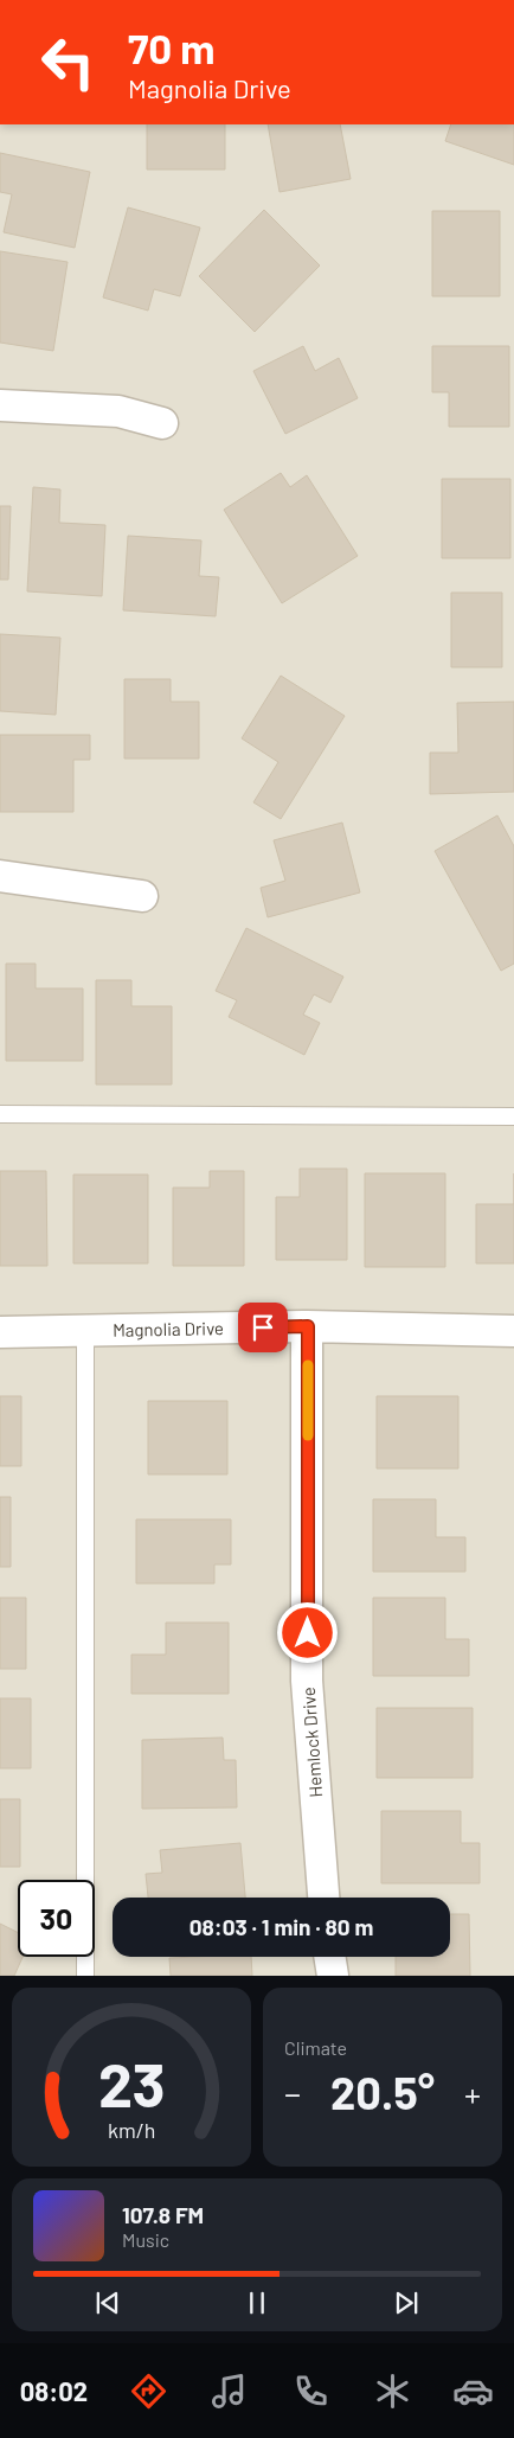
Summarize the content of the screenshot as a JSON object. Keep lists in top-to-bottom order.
{
  "streets": {
    "street": ["Magnolia Drive", "Hemlock Drive"]
  },
  "crossings": [
    ["Magnolia Drive", "Hemlock Drive"]
  ],
  "page": {
    "turn": ["70 m", "Magnolia Drive"],
    "limit": "30",
    "trip": "08:03 · 1 min · 80 m",
    "tile": "Climate",
    "heat": ["−", "20.5°", "+"],
    "song": ["107.8 FM", "Music"],
    "tabs": "08:02",
    "gauge": ["23", "km/h"]
  }
}
